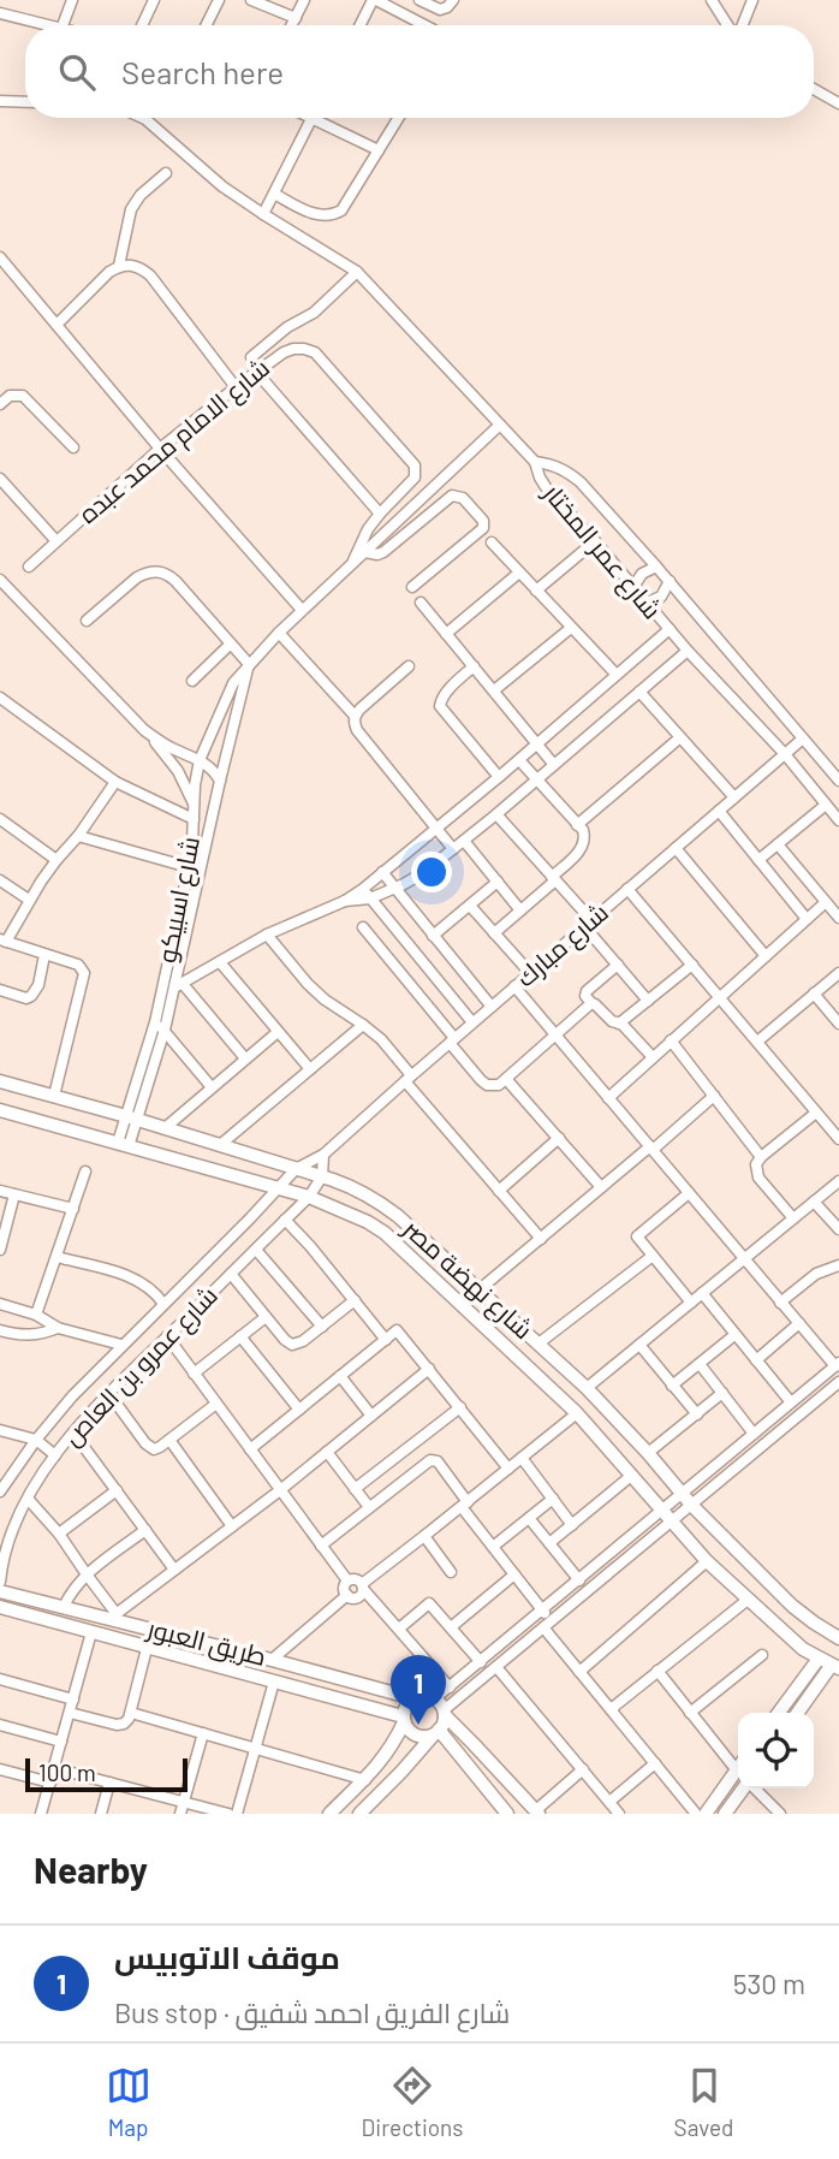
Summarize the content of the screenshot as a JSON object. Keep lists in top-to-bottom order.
{
  "streets": {
    "street": [
      "شارع الامام محمد عبده",
      "شارع عمر المختار",
      "شارع اسبيكو",
      "شارع مبارك",
      "شارع نهضة مصر",
      "شارع عمرو بن العاص",
      "طريق العبور"
    ]
  },
  "crossings": [
    ["شارع الامام محمد عبده", "شارع اسبيكو"],
    ["شارع عمر المختار", "شارع مبارك"],
    ["شارع اسبيكو", "شارع نهضة مصر"],
    ["شارع مبارك", "شارع نهضة مصر"],
    ["شارع مبارك", "شارع عمرو بن العاص"],
    ["شارع نهضة مصر", "شارع عمرو بن العاص"]
  ],
  "scale_bar": "100 m",
  "page": {
    "search": "Search here",
    "pins": "1",
    "scale": "100 m",
    "heading": "Nearby",
    "list": [
      {
        "mark": "1",
        "name": "موقف الاتوبيس",
        "note": "Bus stop · شارع الفريق احمد شفيق",
        "value": "530 m"
      }
    ],
    "nav": ["Map", "Directions", "Saved"]
  }
}
